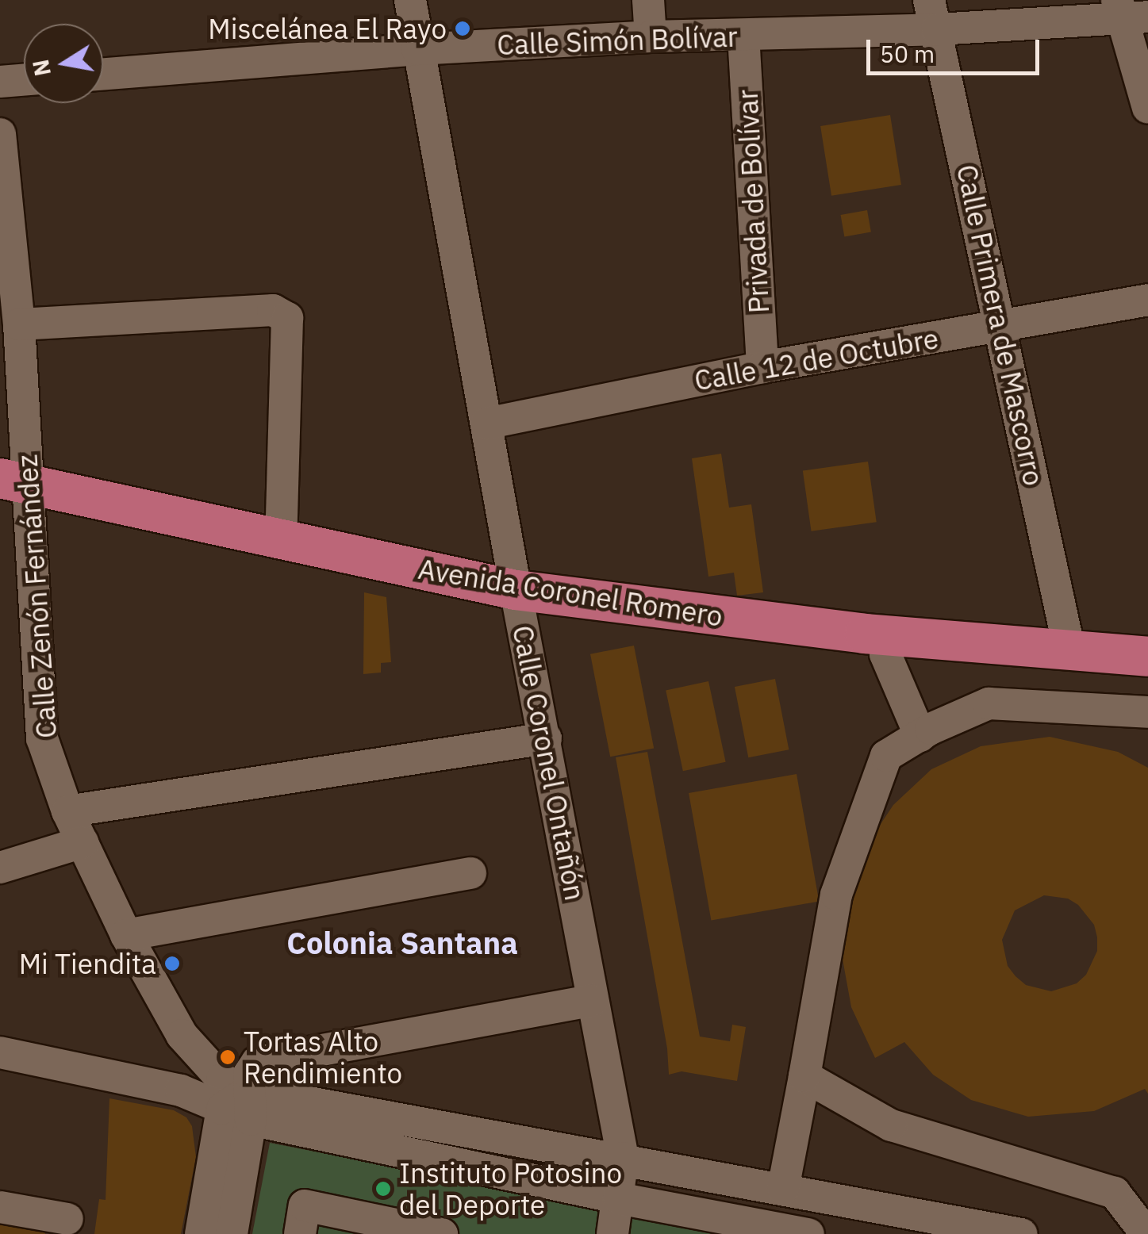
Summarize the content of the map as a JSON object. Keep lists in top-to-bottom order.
{
  "streets": {
    "main road": ["Avenida Coronel Romero"],
    "street": [
      "Calle Simón Bolívar",
      "Privada de Bolívar",
      "Calle Primera de Mascorro",
      "Calle 12 de Octubre",
      "Calle Zenón Fernández",
      "Calle Coronel Ontañón"
    ]
  },
  "crossings": [
    ["Calle Simón Bolívar", "Privada de Bolívar"],
    ["Calle Simón Bolívar", "Calle Primera de Mascorro"],
    ["Calle Simón Bolívar", "Calle Coronel Ontañón"],
    ["Privada de Bolívar", "Calle 12 de Octubre"],
    ["Calle Primera de Mascorro", "Calle 12 de Octubre"],
    ["Calle Primera de Mascorro", "Avenida Coronel Romero"],
    ["Calle 12 de Octubre", "Calle Coronel Ontañón"],
    ["Avenida Coronel Romero", "Calle Zenón Fernández"],
    ["Avenida Coronel Romero", "Calle Coronel Ontañón"]
  ],
  "districts": ["Colonia Santana"],
  "places": [
    "Miscelánea El Rayo",
    "Mi Tiendita",
    "Tortas Alto Rendimiento",
    "Instituto Potosino del Deporte"
  ],
  "scale_bar": "50 m",
  "north": "left"
}
